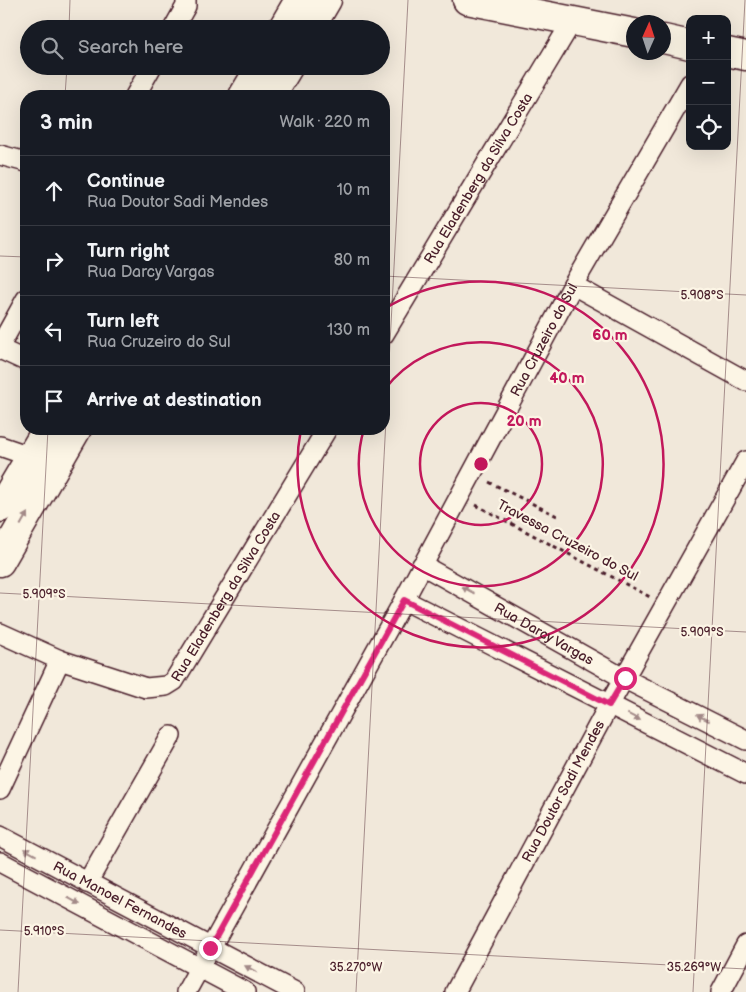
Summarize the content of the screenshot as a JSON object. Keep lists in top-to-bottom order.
{
  "streets": {
    "street": [
      "Rua Eladenberg da Silva Costa",
      "Rua Cruzeiro do Sul",
      "Rua Darcy Vargas",
      "Rua Doutor Sadi Mendes",
      "Rua Manoel Fernandes"
    ],
    "path": ["Travessa Cruzeiro do Sul"]
  },
  "crossings": [
    ["Rua Cruzeiro do Sul", "Travessa Cruzeiro do Sul"],
    ["Rua Cruzeiro do Sul", "Rua Darcy Vargas"],
    ["Rua Cruzeiro do Sul", "Rua Manoel Fernandes"],
    ["Travessa Cruzeiro do Sul", "Rua Doutor Sadi Mendes"],
    ["Rua Darcy Vargas", "Rua Doutor Sadi Mendes"]
  ],
  "north": "top",
  "page": {
    "map_buttons": ["+", "−"],
    "search": "Search here",
    "heading": ["3 min", "Walk · 220 m"],
    "list": [
      ["Continue", "Rua Doutor Sadi Mendes", "10 m"],
      ["Turn right", "Rua Darcy Vargas", "80 m"],
      ["Turn left", "Rua Cruzeiro do Sul", "130 m"],
      "Arrive at destination"
    ]
  },
  "coordinates": [
    "5.908°S",
    "5.909°S",
    "5.910°S",
    "35.270°W",
    "35.269°W"
  ],
  "rings": ["60 m", "40 m", "20 m"]
}
